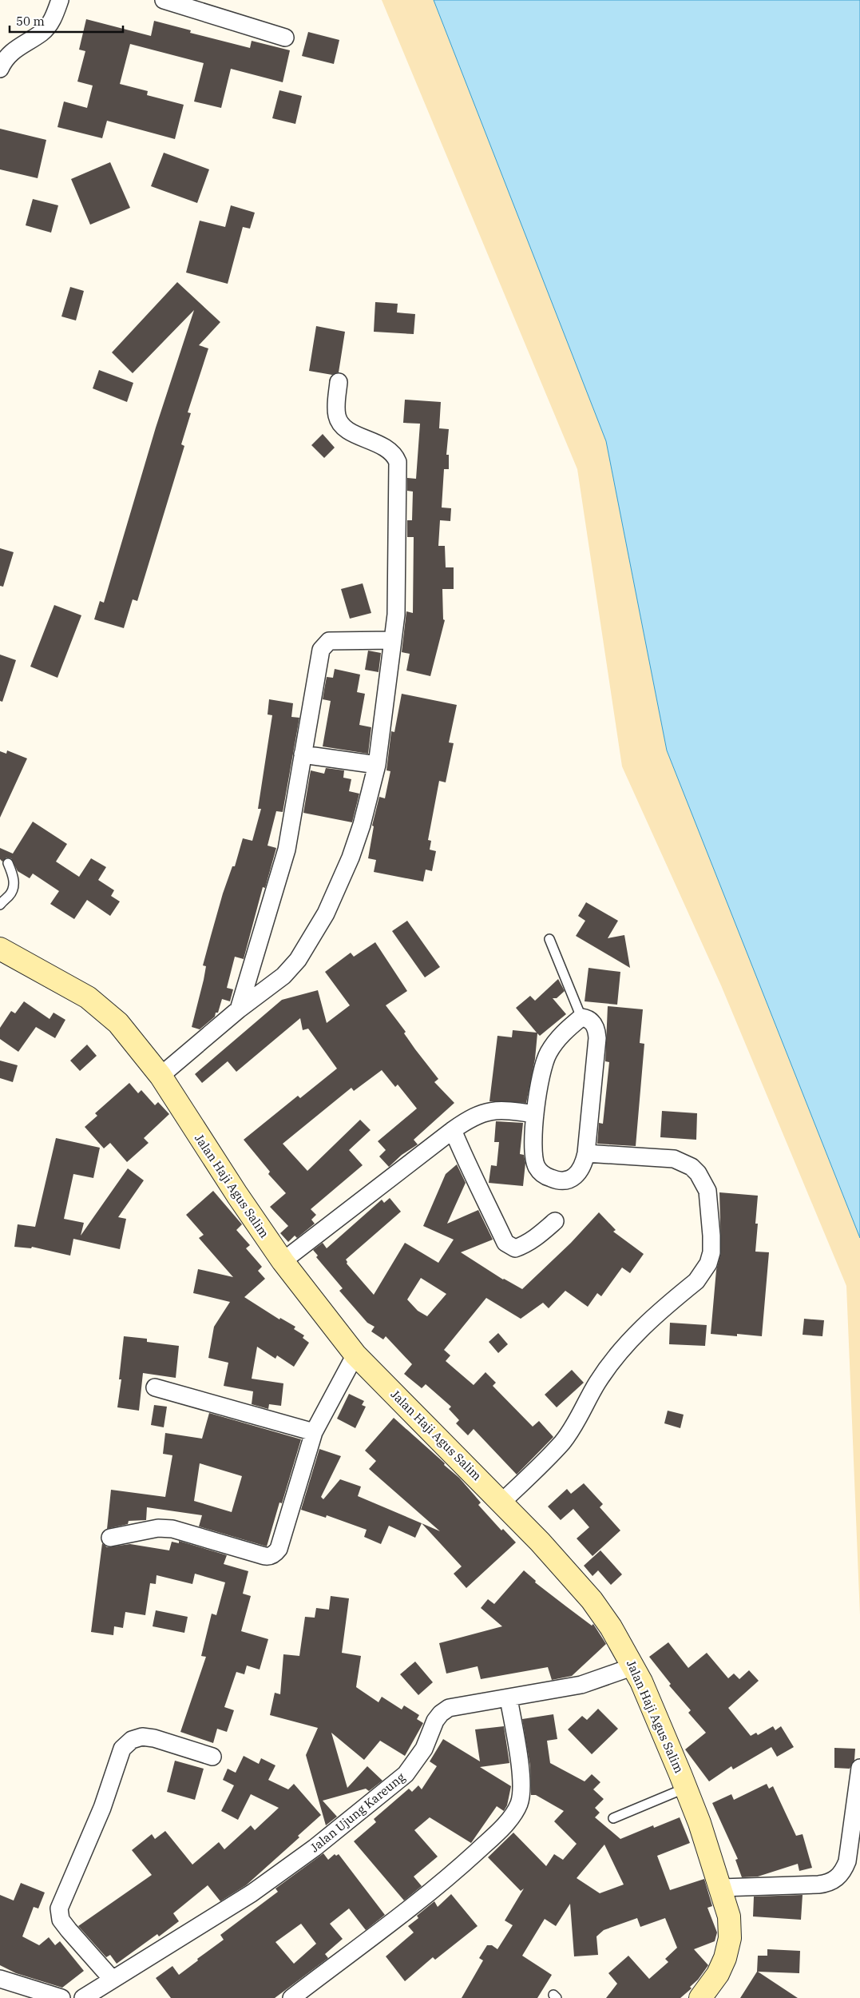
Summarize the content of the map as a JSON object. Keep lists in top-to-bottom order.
{
  "streets": {
    "main road": ["Jalan Haji Agus Salim"],
    "street": ["Jalan Ujung Kareung"]
  },
  "crossings": [
    ["Jalan Haji Agus Salim", "Jalan Ujung Kareung"]
  ],
  "scale_bar": "50 m"
}
